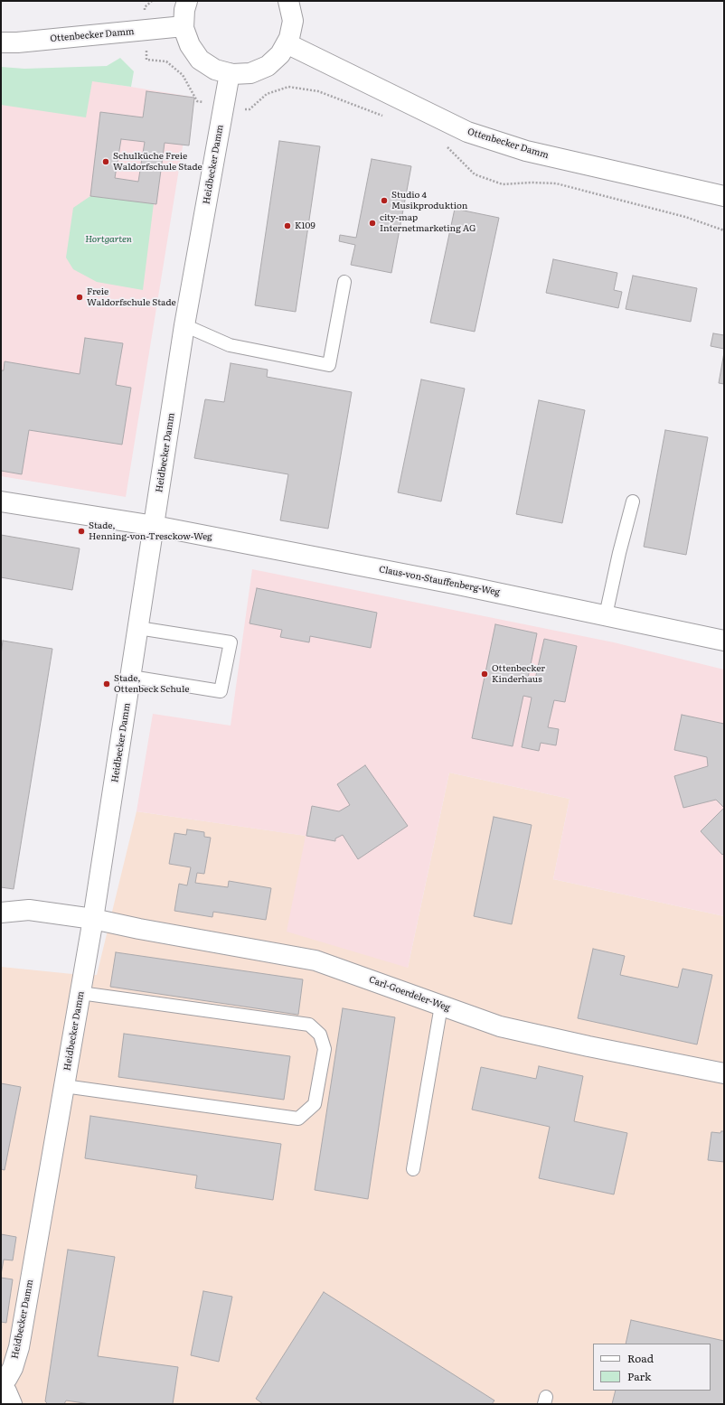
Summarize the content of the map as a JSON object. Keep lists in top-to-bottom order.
{
  "streets": {
    "street": [
      "Ottenbecker Damm",
      "Heidbecker Damm",
      "Claus-von-Stauffenberg-Weg",
      "Carl-Goerdeler-Weg"
    ]
  },
  "crossings": [
    ["Heidbecker Damm", "Claus-von-Stauffenberg-Weg"],
    ["Heidbecker Damm", "Carl-Goerdeler-Weg"]
  ],
  "parks": ["Hortgarten"],
  "places": [
    "Schulküche Freie Waldorfschule Stade",
    "Studio 4 Musikproduktion",
    "city-map Internetmarketing AG",
    "K109",
    "Freie Waldorfschule Stade",
    "Stade, Henning-von-Tresckow-Weg",
    "Ottenbecker Kinderhaus",
    "Stade, Ottenbeck Schule"
  ],
  "legend": ["Road", "Park"]
}
